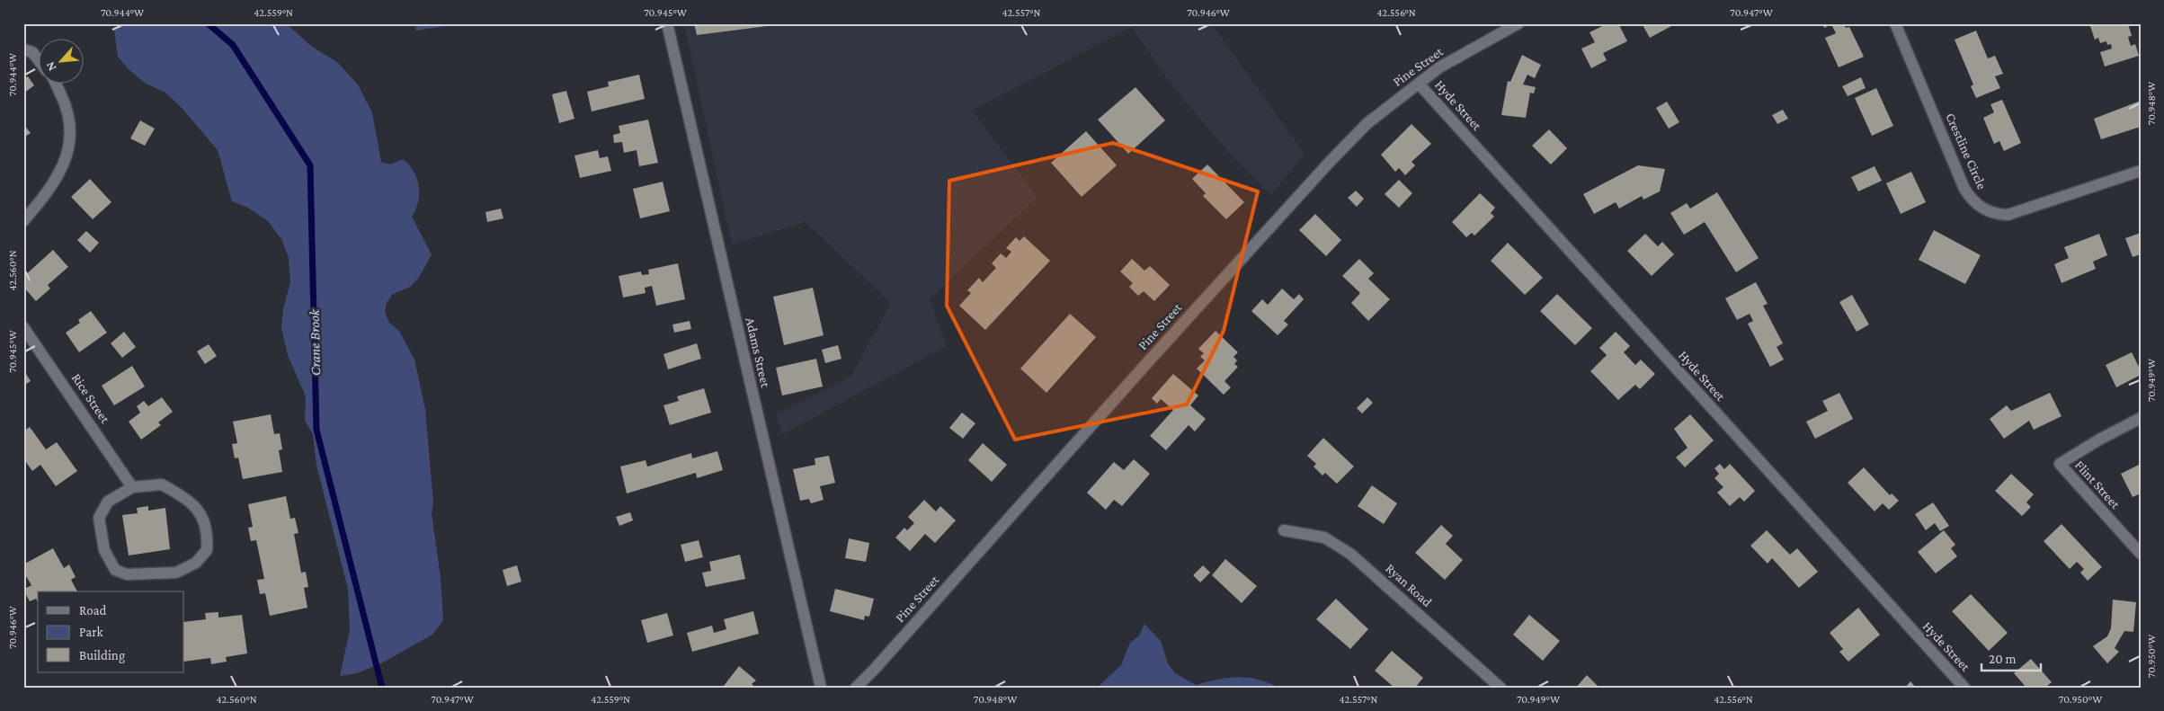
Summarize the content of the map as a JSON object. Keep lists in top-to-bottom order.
{
  "streets": {
    "street": [
      "Pine Street",
      "Hyde Street",
      "Crestline Circle",
      "Adams Street",
      "Rice Street",
      "Flint Street",
      "Ryan Road"
    ]
  },
  "crossings": [
    ["Pine Street", "Hyde Street"]
  ],
  "water": ["Crane Brook"],
  "legend": ["Road", "Park", "Building"],
  "scale_bar": "20 m",
  "north": "bottom left",
  "coordinates": [
    "70.944°W",
    "42.559°N",
    "70.945°W",
    "42.557°N",
    "70.946°W",
    "42.556°N",
    "70.947°W",
    "70.948°W",
    "42.560°N",
    "70.949°W",
    "70.950°W"
  ]
}
